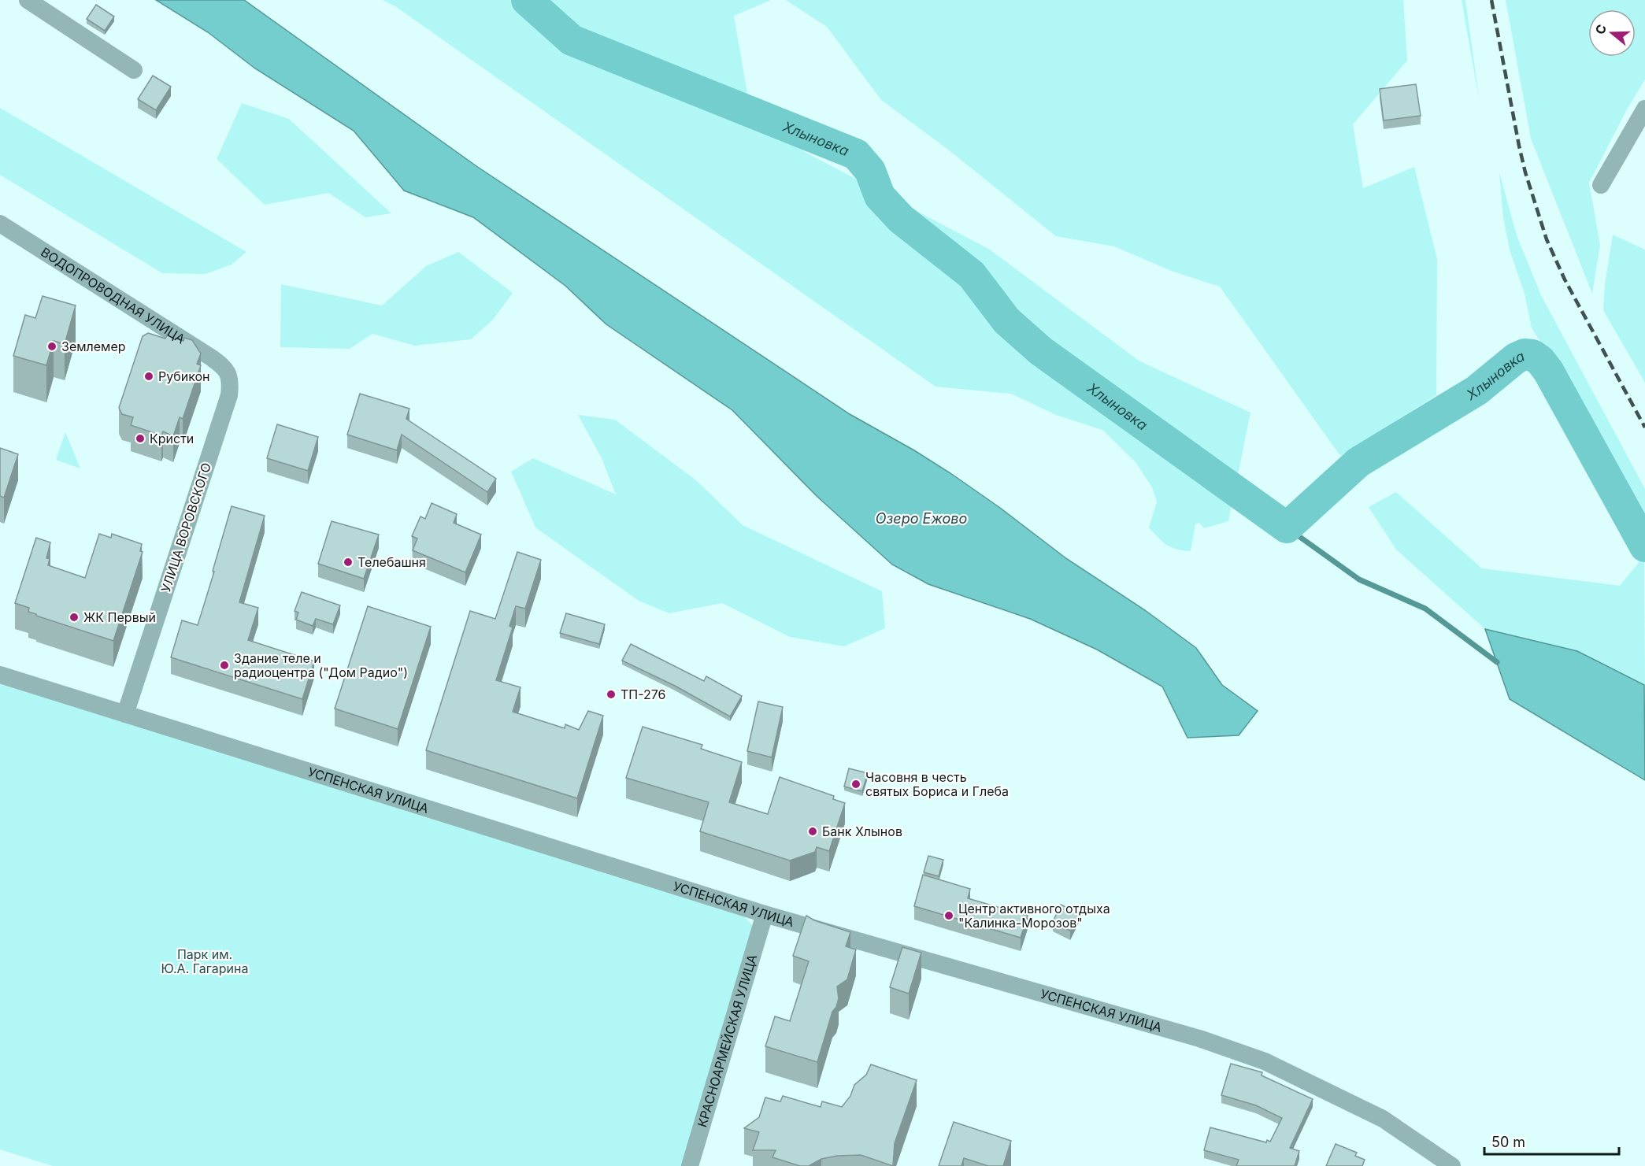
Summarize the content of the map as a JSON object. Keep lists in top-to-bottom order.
{
  "streets": {
    "street": [
      "ВОДОПРОВОДНАЯ УЛИЦА",
      "УЛИЦА ВОРОВСКОГО",
      "УСПЕНСКАЯ УЛИЦА",
      "КРАСНОАРМЕЙСКАЯ УЛИЦА"
    ]
  },
  "crossings": [
    ["ВОДОПРОВОДНАЯ УЛИЦА", "УЛИЦА ВОРОВСКОГО"],
    ["УЛИЦА ВОРОВСКОГО", "УСПЕНСКАЯ УЛИЦА"],
    ["УСПЕНСКАЯ УЛИЦА", "КРАСНОАРМЕЙСКАЯ УЛИЦА"]
  ],
  "water": ["Хлыновка", "Озеро Ежово"],
  "parks": ["Парк им. Ю.А. Гагарина"],
  "places": [
    "Землемер",
    "Рубикон",
    "Кристи",
    "Телебашня",
    "ЖК Первый",
    "Здание теле и радиоцентра (\"Дом Радио\")",
    "ТП-276",
    "Часовня в честь святых Бориса и Глеба",
    "Банк Хлынов",
    "Центр активного отдыха \"Калинка-Морозов\""
  ],
  "scale_bar": "50 m",
  "north": "left"
}
